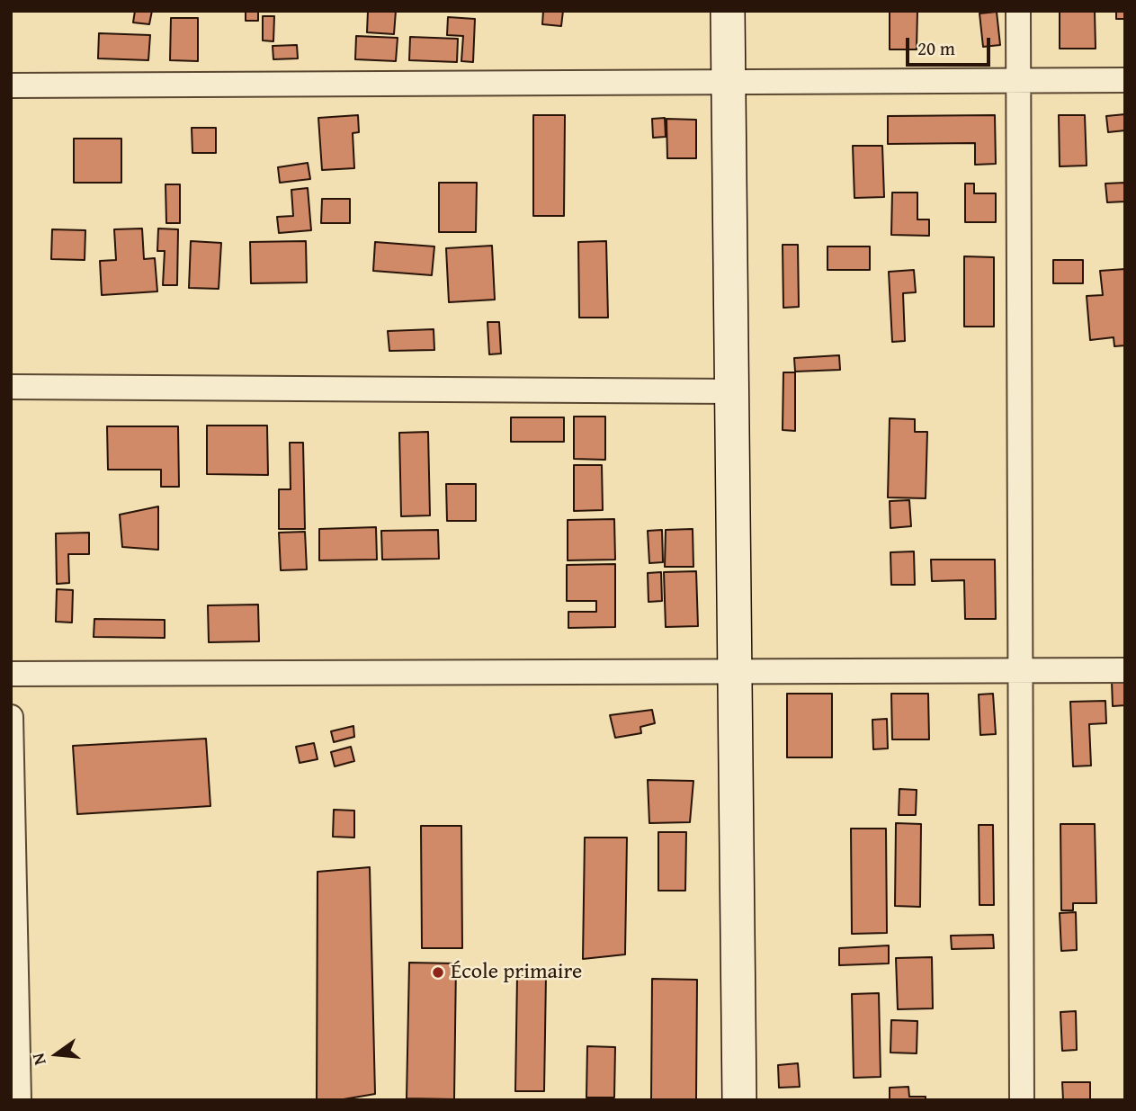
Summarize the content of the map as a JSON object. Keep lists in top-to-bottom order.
{
  "places": ["École primaire"],
  "scale_bar": "20 m",
  "north": "left"
}
